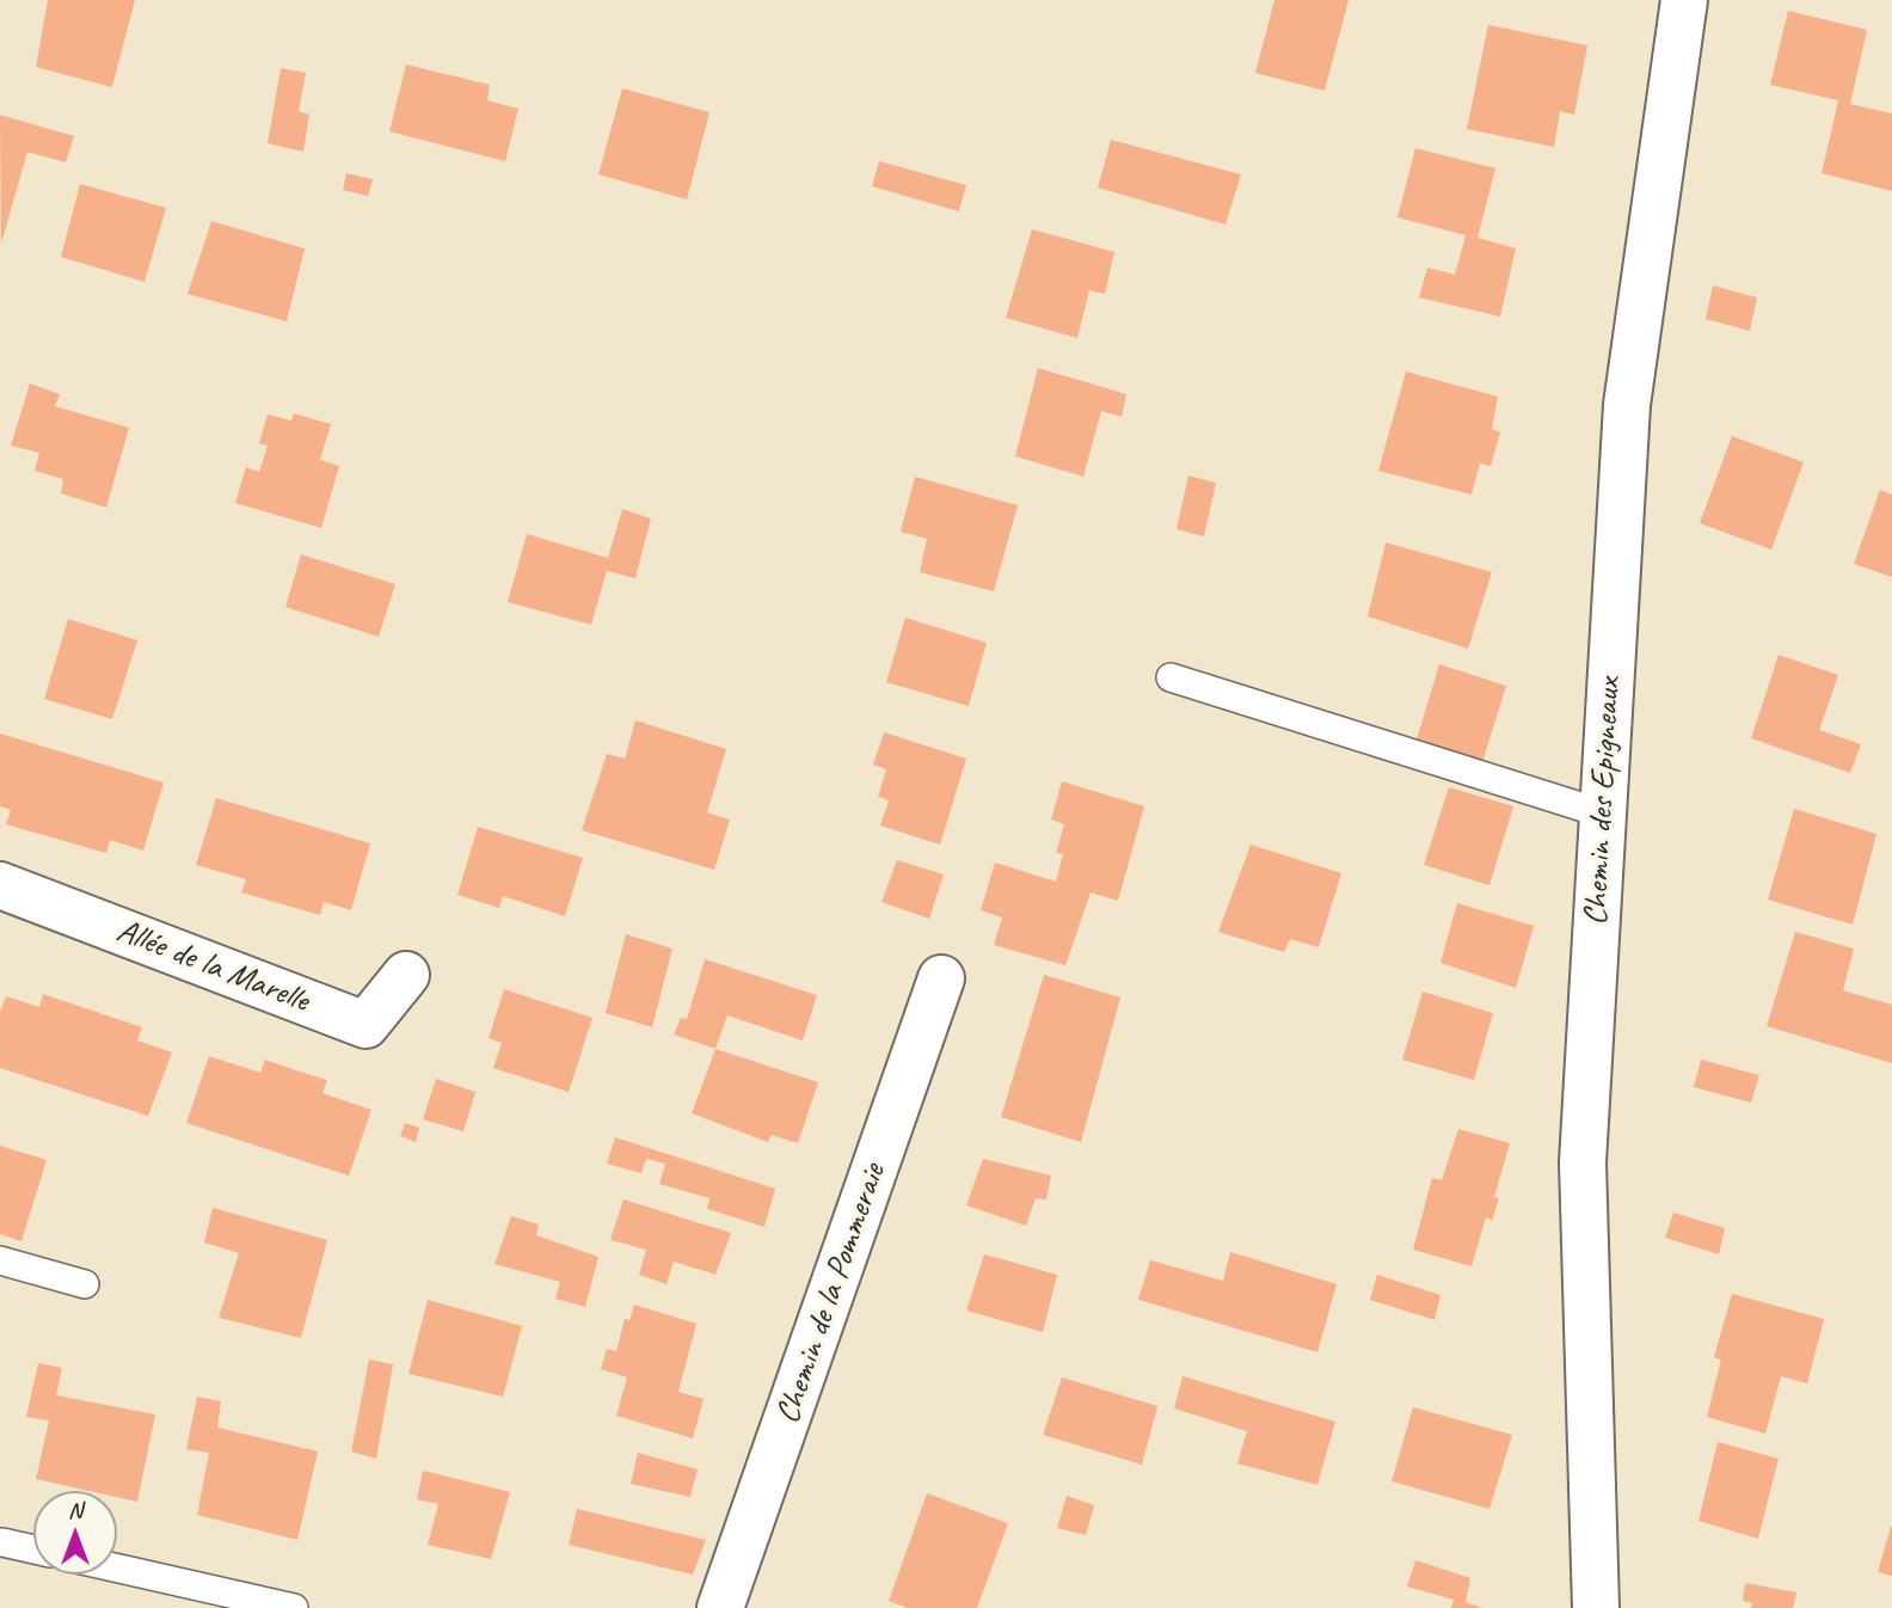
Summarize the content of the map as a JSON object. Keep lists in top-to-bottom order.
{
  "streets": {
    "street": ["Chemin des Epigneaux", "Allée de la Marelle", "Chemin de la Pommeraie"]
  },
  "north": "top"
}
